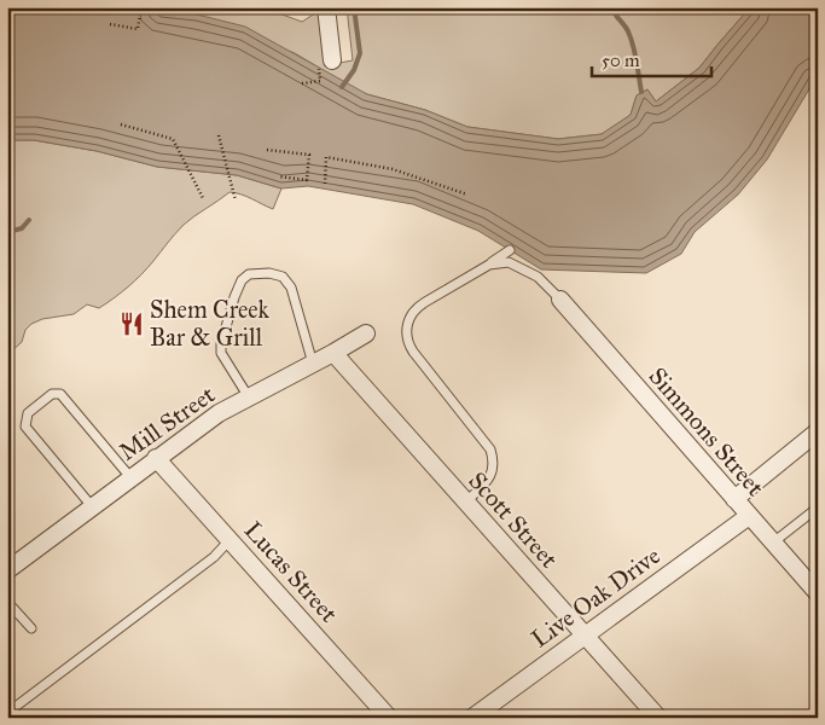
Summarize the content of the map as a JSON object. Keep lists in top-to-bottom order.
{
  "streets": {
    "street": [
      "Mill Street",
      "Simmons Street",
      "Scott Street",
      "Lucas Street",
      "Live Oak Drive"
    ]
  },
  "crossings": [
    ["Mill Street", "Scott Street"],
    ["Mill Street", "Lucas Street"],
    ["Simmons Street", "Live Oak Drive"],
    ["Scott Street", "Live Oak Drive"]
  ],
  "places": {
    "restaurant": ["Shem Creek Bar & Grill"]
  },
  "scale_bar": "50 m"
}
